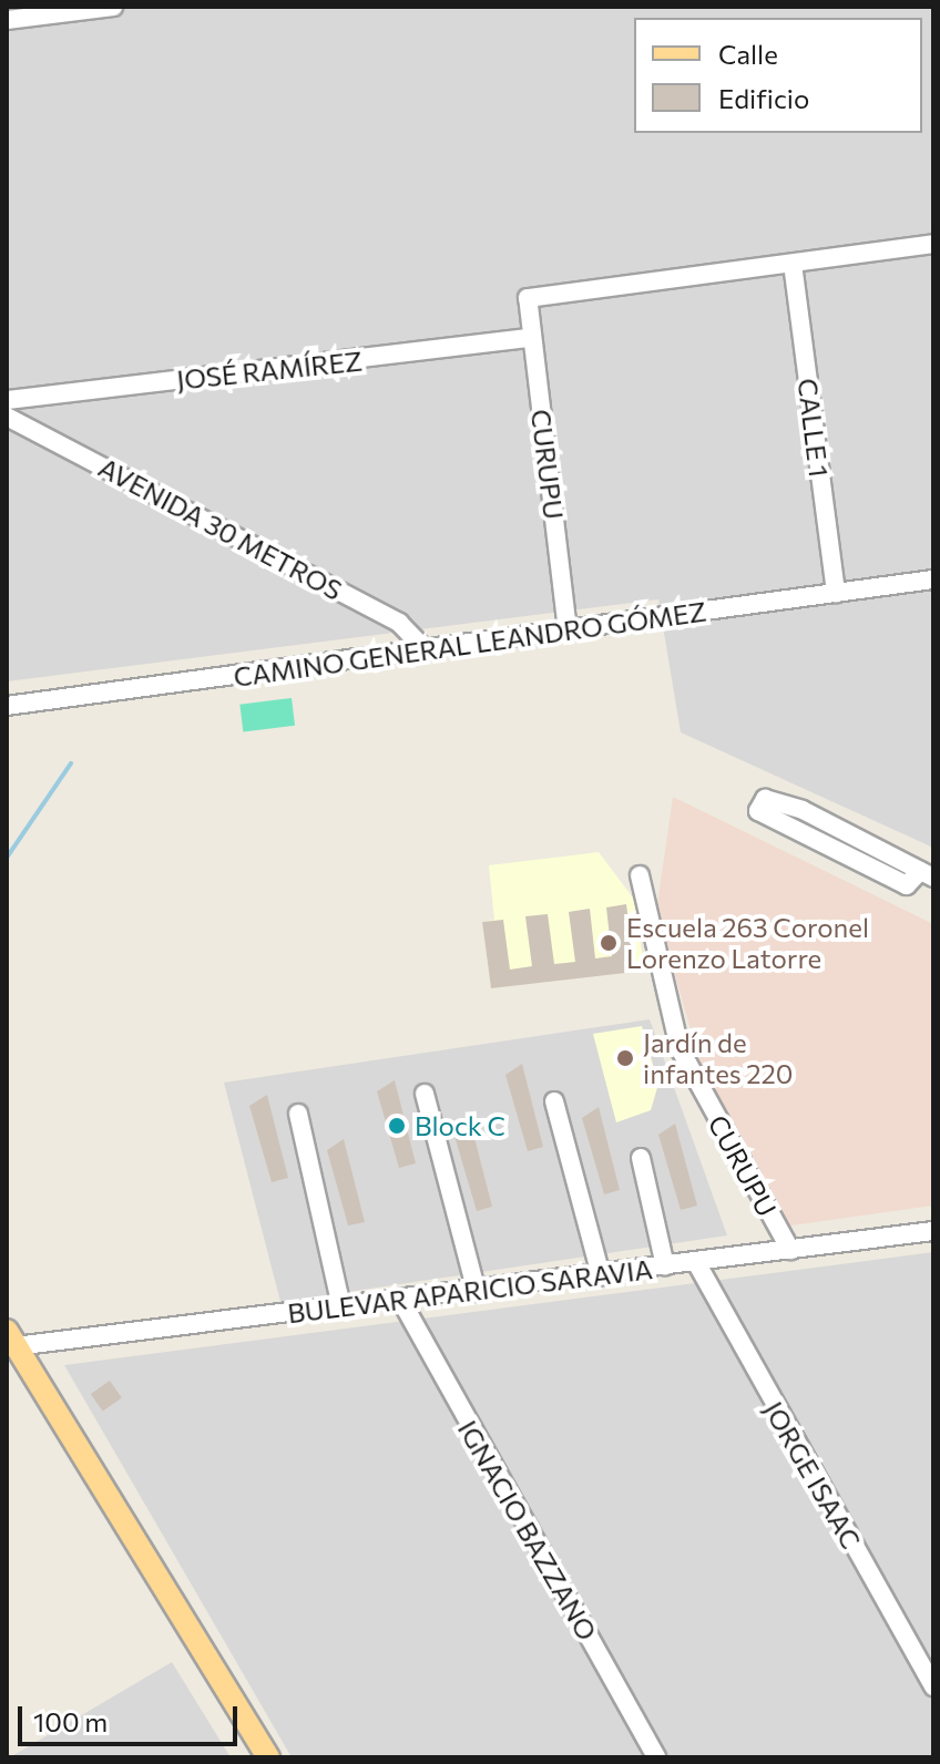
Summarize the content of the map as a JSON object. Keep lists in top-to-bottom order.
{
  "streets": {
    "street": [
      "JOSÉ RAMÍREZ",
      "CALLE 1",
      "CURUPU",
      "AVENIDA 30 METROS",
      "CAMINO GENERAL LEANDRO GÓMEZ",
      "BULEVAR APARICIO SARAVIA",
      "JORGE ISAAC",
      "IGNACIO BAZZANO"
    ]
  },
  "crossings": [
    ["JOSÉ RAMÍREZ", "CURUPU"],
    ["CALLE 1", "CURUPU"],
    ["CALLE 1", "CAMINO GENERAL LEANDRO GÓMEZ"],
    ["CURUPU", "CAMINO GENERAL LEANDRO GÓMEZ"],
    ["CURUPU", "BULEVAR APARICIO SARAVIA"],
    ["AVENIDA 30 METROS", "CAMINO GENERAL LEANDRO GÓMEZ"],
    ["BULEVAR APARICIO SARAVIA", "JORGE ISAAC"],
    ["BULEVAR APARICIO SARAVIA", "IGNACIO BAZZANO"]
  ],
  "places": ["Escuela 263 Coronel Lorenzo Latorre", "Jardín de infantes 220", "Block C"],
  "legend": ["Calle", "Edificio"],
  "scale_bar": "100 m"
}
